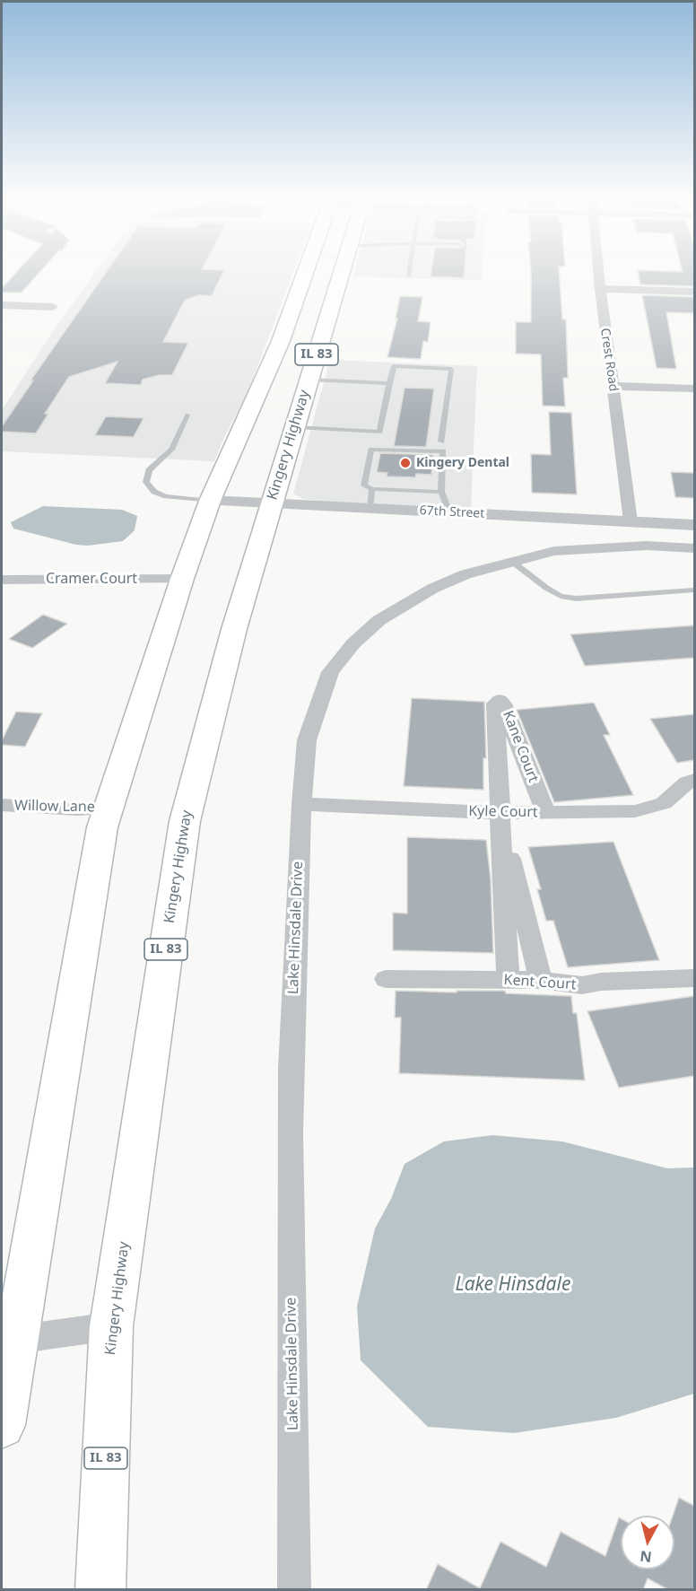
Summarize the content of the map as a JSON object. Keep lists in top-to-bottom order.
{
  "streets": {
    "highway": ["IL 83", "Kingery Highway"],
    "street": [
      "Crest Road",
      "67th Street",
      "Cramer Court",
      "Kane Court",
      "Willow Lane",
      "Kyle Court",
      "Lake Hinsdale Drive",
      "Kent Court"
    ]
  },
  "crossings": [
    ["IL 83", "67th Street"],
    ["IL 83", "Cramer Court"],
    ["IL 83", "Willow Lane"],
    ["Crest Road", "67th Street"],
    ["Kingery Highway", "67th Street"],
    ["Kane Court", "Kyle Court"],
    ["Kane Court", "Kent Court"],
    ["Kyle Court", "Lake Hinsdale Drive"]
  ],
  "water": ["Lake Hinsdale"],
  "places": ["Kingery Dental"],
  "north": "bottom"
}
